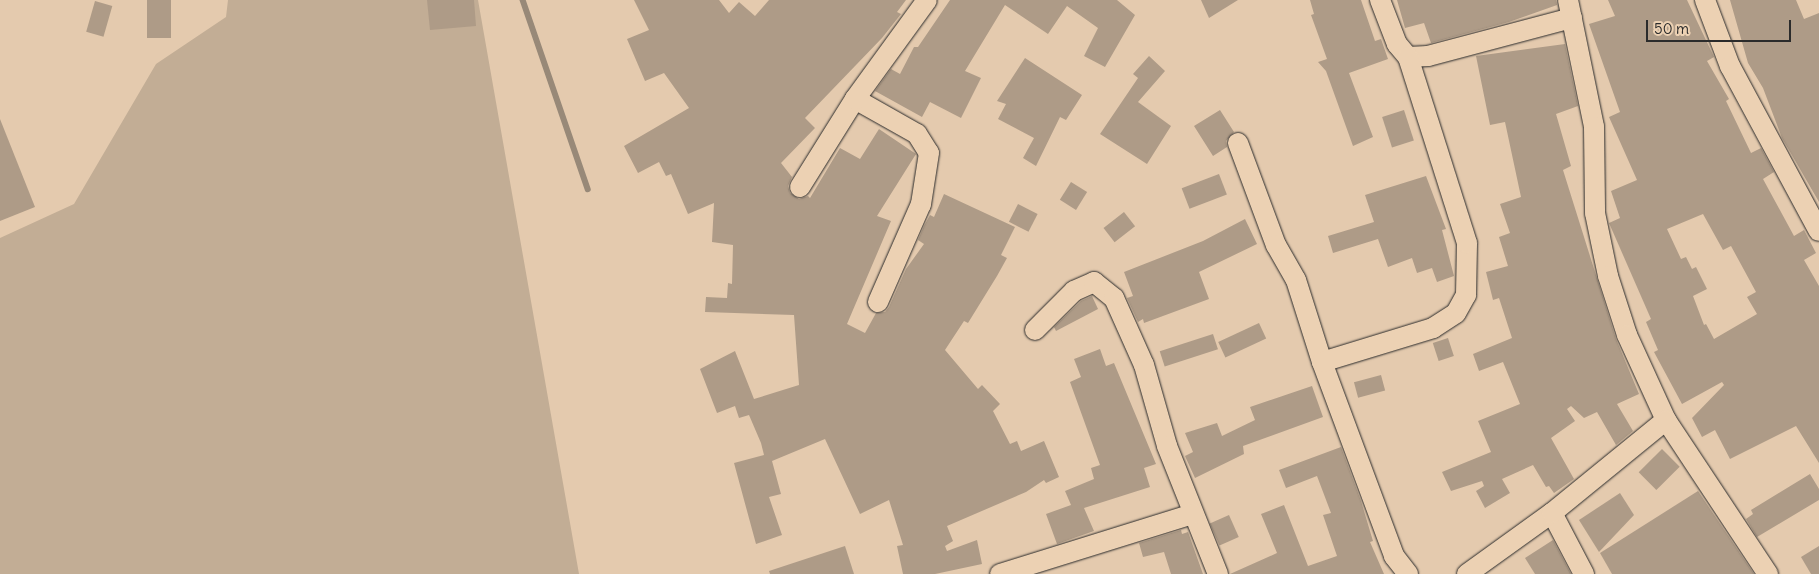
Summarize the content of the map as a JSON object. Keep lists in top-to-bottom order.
{
  "scale_bar": "50 m"
}
